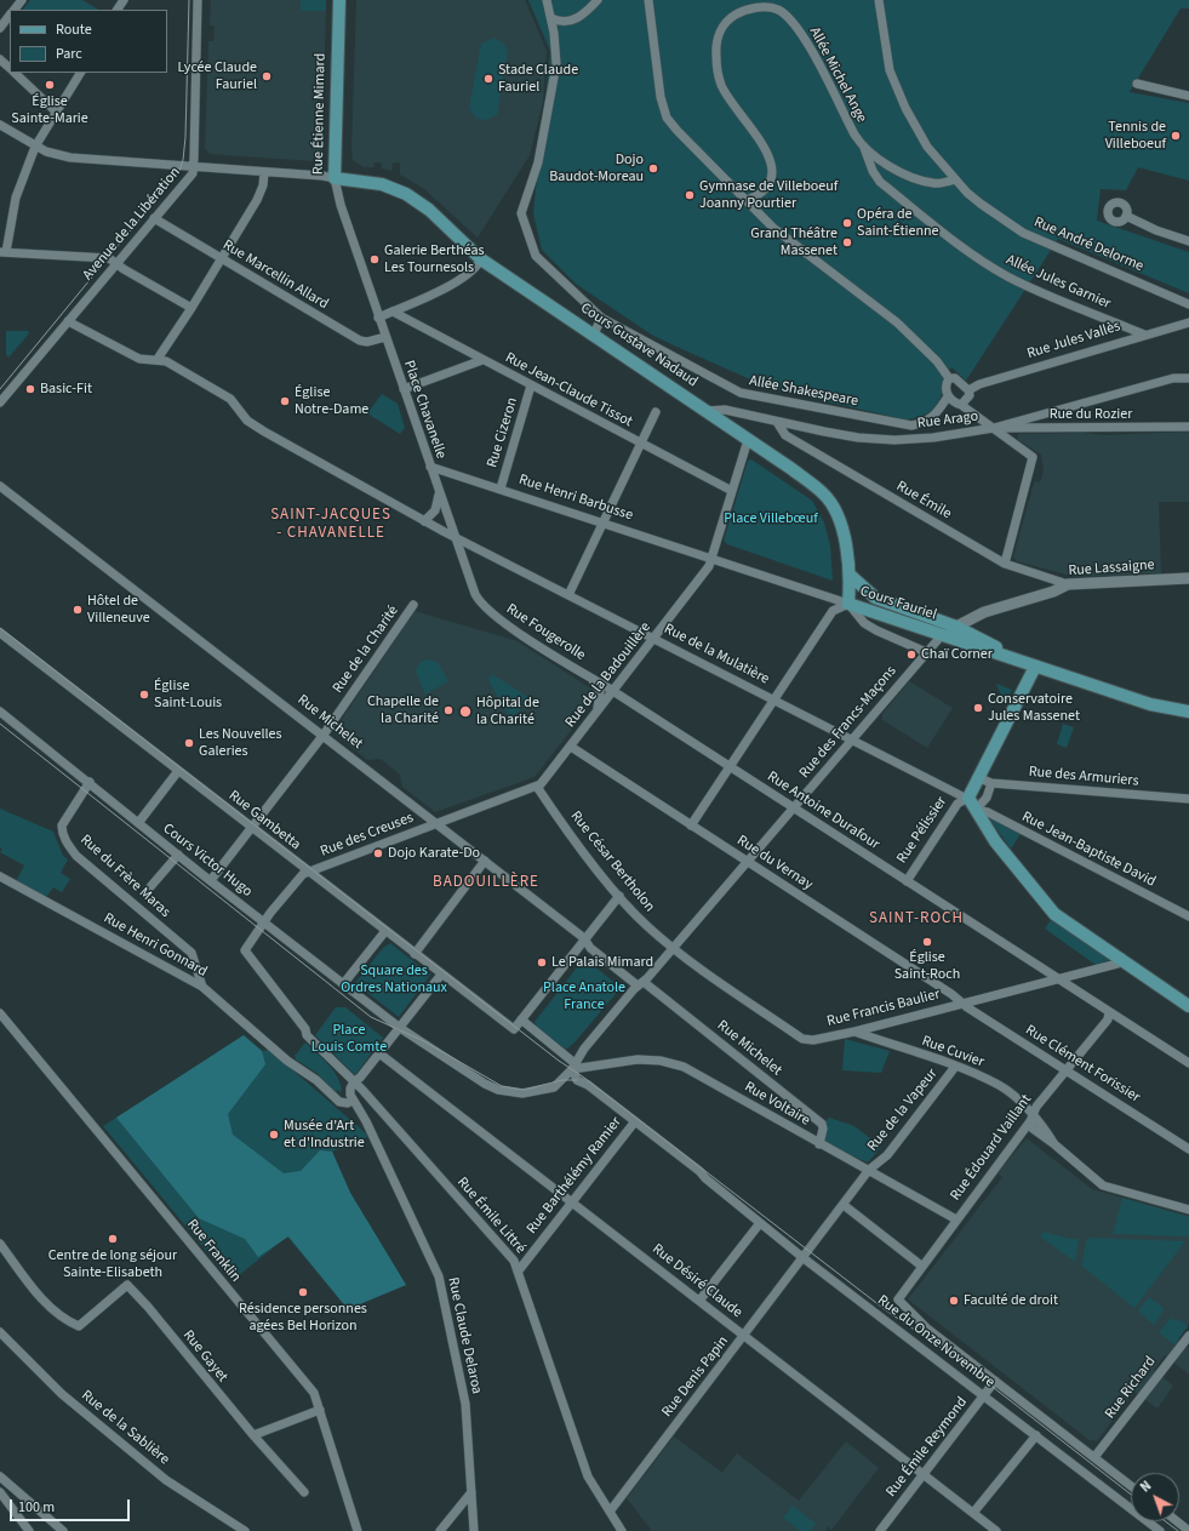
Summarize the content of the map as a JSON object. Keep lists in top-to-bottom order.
{
  "streets": {
    "main road": ["Rue Étienne Mimard", "Cours Gustave Nadaud", "Cours Fauriel"],
    "street": [
      "Allée Michel Ange",
      "Avenue de la Libération",
      "Rue André Delorme",
      "Rue Marcellin Allard",
      "Allée Jules Garnier",
      "Rue Jules Vallès",
      "Rue Jean-Claude Tissot",
      "Allée Shakespeare",
      "Place Chavanelle",
      "Rue du Rozier",
      "Rue Arago",
      "Rue Cizeron",
      "Rue Henri Barbusse",
      "Rue Émile",
      "Rue Lassaigne",
      "Rue Fougerolle",
      "Rue de la Charité",
      "Rue de la Mulatière",
      "Rue de la Badouillère",
      "Rue Michelet",
      "Rue des Francs-Maçons",
      "Rue des Armuriers",
      "Rue Antoine Durafour",
      "Rue Gambetta",
      "Rue Pélissier",
      "Rue des Creuses",
      "Rue Jean-Baptiste David",
      "Cours Victor Hugo",
      "Rue César Bertholon",
      "Rue du Vernay",
      "Rue du Frère Maras",
      "Rue Henri Gonnard",
      "Rue Francis Baulier",
      "Rue Cuvier",
      "Rue Clément Forissier",
      "Rue Voltaire",
      "Rue de la Vapeur",
      "Rue Édouard Vaillant",
      "Rue Barthélémy Ramier",
      "Rue Émile Littré",
      "Rue Franklin",
      "Rue Désiré Claude",
      "Rue Claude Delaroa",
      "Rue du Onze Novembre",
      "Rue Gayet",
      "Rue Denis Papin",
      "Rue Richard",
      "Rue de la Sablière",
      "Rue Émile Reymond"
    ]
  },
  "crossings": [
    ["Allée Michel Ange", "Rue André Delorme"],
    ["Allée Michel Ange", "Allée Jules Garnier"],
    ["Rue Étienne Mimard", "Rue Marcellin Allard"],
    ["Rue Étienne Mimard", "Cours Gustave Nadaud"],
    ["Rue Étienne Mimard", "Place Chavanelle"],
    ["Avenue de la Libération", "Rue Marcellin Allard"],
    ["Rue Marcellin Allard", "Place Chavanelle"],
    ["Allée Jules Garnier", "Rue Jules Vallès"],
    ["Cours Gustave Nadaud", "Rue Arago"],
    ["Cours Gustave Nadaud", "Cours Fauriel"],
    ["Rue Jean-Claude Tissot", "Rue Cizeron"],
    ["Place Chavanelle", "Rue Henri Barbusse"],
    ["Place Chavanelle", "Rue Fougerolle"],
    ["Place Chavanelle", "Rue de la Mulatière"],
    ["Rue du Rozier", "Rue Arago"],
    ["Rue Arago", "Rue Émile"],
    ["Rue Cizeron", "Rue Henri Barbusse"],
    ["Rue Henri Barbusse", "Rue de la Badouillère"],
    ["Rue Émile", "Rue Lassaigne"],
    ["Rue Lassaigne", "Cours Fauriel"],
    ["Cours Fauriel", "Rue des Francs-Maçons"],
    ["Rue Fougerolle", "Rue de la Badouillère"],
    ["Rue Fougerolle", "Rue Antoine Durafour"],
    ["Rue de la Charité", "Rue Michelet"],
    ["Rue de la Charité", "Rue Gambetta"],
    ["Rue de la Charité", "Cours Victor Hugo"],
    ["Rue de la Mulatière", "Rue de la Badouillère"],
    ["Rue de la Mulatière", "Rue des Francs-Maçons"],
    ["Rue de la Mulatière", "Rue Pélissier"],
    ["Rue de la Badouillère", "Rue Antoine Durafour"],
    ["Rue de la Badouillère", "Rue des Creuses"],
    ["Rue de la Badouillère", "Rue César Bertholon"],
    ["Rue de la Badouillère", "Rue du Vernay"],
    ["Rue Michelet", "Rue des Francs-Maçons"],
    ["Rue Michelet", "Rue des Creuses"],
    ["Rue Michelet", "Rue Voltaire"],
    ["Rue des Francs-Maçons", "Rue Antoine Durafour"],
    ["Rue des Francs-Maçons", "Rue César Bertholon"],
    ["Rue des Francs-Maçons", "Rue du Vernay"],
    ["Rue des Francs-Maçons", "Rue Francis Baulier"],
    ["Rue Antoine Durafour", "Rue Pélissier"],
    ["Rue Antoine Durafour", "Rue Francis Baulier"],
    ["Rue Antoine Durafour", "Rue Édouard Vaillant"],
    ["Rue Gambetta", "Rue des Creuses"],
    ["Rue des Creuses", "Rue César Bertholon"],
    ["Cours Victor Hugo", "Rue du Frère Maras"],
    ["Cours Victor Hugo", "Rue Voltaire"],
    ["Cours Victor Hugo", "Rue du Onze Novembre"],
    ["Rue César Bertholon", "Rue Francis Baulier"],
    ["Rue du Vernay", "Rue Francis Baulier"],
    ["Rue du Vernay", "Rue Clément Forissier"],
    ["Rue du Frère Maras", "Rue Henri Gonnard"],
    ["Rue Henri Gonnard", "Rue Claude Delaroa"],
    ["Rue Francis Baulier", "Rue Cuvier"],
    ["Rue Francis Baulier", "Rue Clément Forissier"],
    ["Rue Cuvier", "Rue de la Vapeur"],
    ["Rue Cuvier", "Rue Édouard Vaillant"],
    ["Rue Clément Forissier", "Rue Édouard Vaillant"],
    ["Rue Voltaire", "Rue de la Vapeur"],
    ["Rue Voltaire", "Rue Édouard Vaillant"],
    ["Rue Voltaire", "Rue du Onze Novembre"],
    ["Rue de la Vapeur", "Rue Denis Papin"],
    ["Rue Édouard Vaillant", "Rue du Onze Novembre"],
    ["Rue Barthélémy Ramier", "Rue Émile Littré"],
    ["Rue Barthélémy Ramier", "Rue Désiré Claude"],
    ["Rue Barthélémy Ramier", "Rue du Onze Novembre"],
    ["Rue Émile Littré", "Rue Denis Papin"],
    ["Rue Désiré Claude", "Rue Denis Papin"],
    ["Rue Désiré Claude", "Rue Émile Reymond"],
    ["Rue du Onze Novembre", "Rue Denis Papin"],
    ["Rue du Onze Novembre", "Rue Richard"],
    ["Rue du Onze Novembre", "Rue Émile Reymond"]
  ],
  "districts": ["SAINT-JACQUES - CHAVANELLE", "BADOUILLÈRE", "SAINT-ROCH"],
  "parks": [
    "Place Villebœuf",
    "Square des Ordres Nationaux",
    "Place Anatole France",
    "Place Louis Comte"
  ],
  "places": [
    "Lycée Claude Fauriel",
    "Stade Claude Fauriel",
    "Église Sainte-Marie",
    "Tennis de Villeboeuf",
    "Dojo Baudot-Moreau",
    "Gymnase de Villeboeuf Joanny Pourtier",
    "Opéra de Saint-Étienne",
    "Grand Théâtre Massenet",
    "Galerie Berthéas Les Tournesols",
    "Basic-Fit",
    "Église Notre-Dame",
    "Hôtel de Villeneuve",
    "Chaï Corner",
    "Église Saint-Louis",
    "Conservatoire Jules Massenet",
    "Chapelle de la Charité",
    "Hôpital de la Charité",
    "Les Nouvelles Galeries",
    "Dojo Karate-Do",
    "Église Saint-Roch",
    "Le Palais Mimard",
    "Musée d'Art et d'Industrie",
    "Centre de long séjour Sainte-Elisabeth",
    "Résidence personnes agées Bel Horizon",
    "Faculté de droit"
  ],
  "legend": ["Route", "Parc"],
  "scale_bar": "100 m",
  "north": "top left"
}
